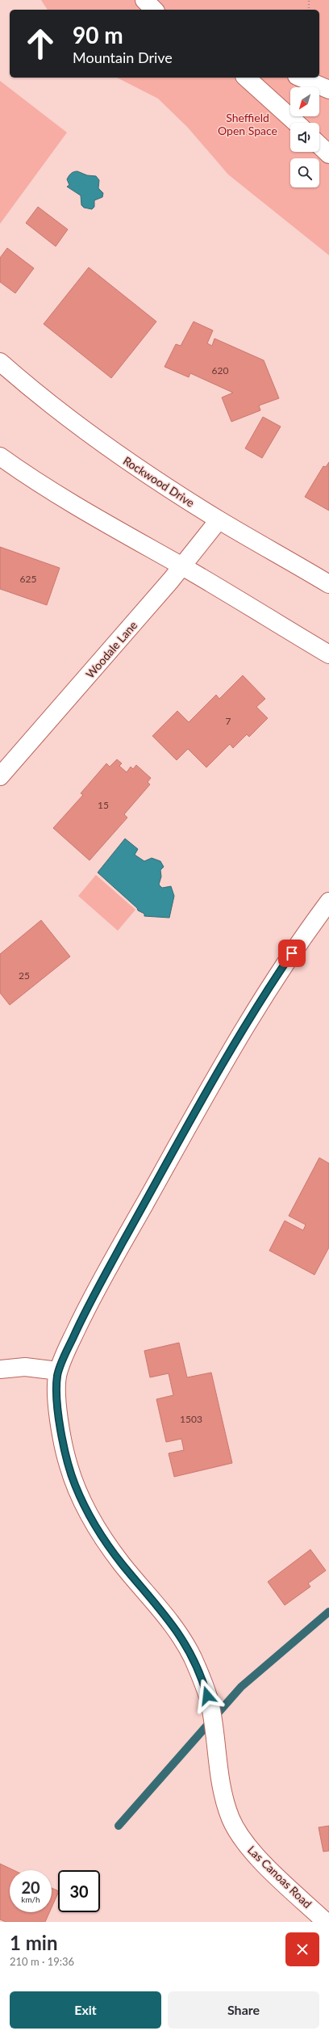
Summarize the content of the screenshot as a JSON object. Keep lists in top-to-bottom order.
{
  "streets": {
    "street": ["Rockwood Drive", "Woodale Lane", "Las Canoas Road"]
  },
  "crossings": [
    ["Rockwood Drive", "Woodale Lane"]
  ],
  "parks": ["Sheffield Open Space"],
  "house_numbers": [
    "620",
    "625",
    "7",
    "15",
    "25",
    "1503"
  ],
  "north": "bottom left",
  "page": {
    "turn": ["90 m", "Mountain Drive"],
    "speed": "20 km/h",
    "limit": "30",
    "heading": ["1 min", "210 m · 19:36"],
    "buttons": ["Exit", "Share"]
  }
}
